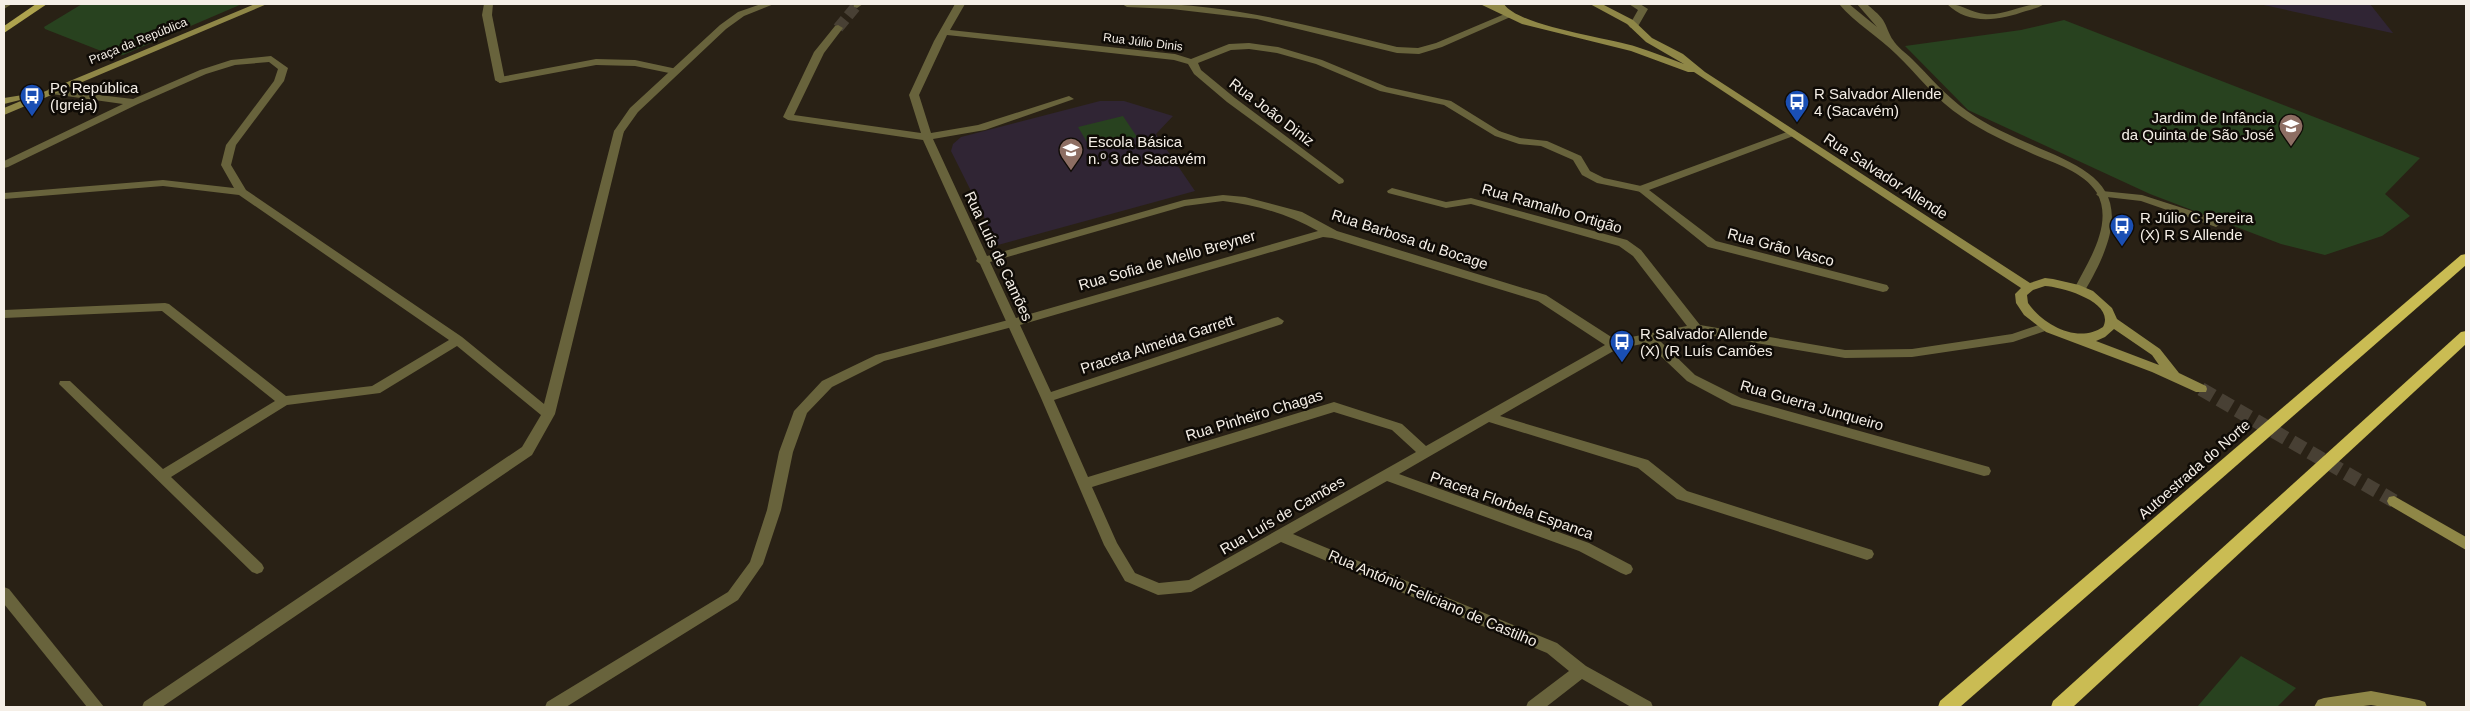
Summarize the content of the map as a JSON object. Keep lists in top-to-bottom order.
{
  "streets": {
    "highway": ["Autoestrada do Norte"],
    "street": [
      "Praça da República",
      "Rua Júlio Dinis",
      "Rua João Diniz",
      "Rua Salvador Allende",
      "Rua Ramalho Ortigão",
      "Rua Barbosa du Bocage",
      "Rua Grão Vasco",
      "Rua Luís de Camões",
      "Rua Sofia de Mello Breyner",
      "Praceta Almeida Garrett",
      "Rua Guerra Junqueiro",
      "Rua Pinheiro Chagas",
      "Praceta Florbela Espanca",
      "Rua António Feliciano de Castilho"
    ]
  },
  "crossings": [
    ["Rua Júlio Dinis", "Rua João Diniz"],
    ["Rua Júlio Dinis", "Rua Grão Vasco"],
    ["Rua Júlio Dinis", "Rua Luís de Camões"],
    ["Rua Ramalho Ortigão", "Rua Luís de Camões"],
    ["Rua Barbosa du Bocage", "Rua Luís de Camões"],
    ["Rua Barbosa du Bocage", "Rua Sofia de Mello Breyner"],
    ["Rua Luís de Camões", "Rua Sofia de Mello Breyner"],
    ["Rua Luís de Camões", "Praceta Almeida Garrett"],
    ["Rua Luís de Camões", "Rua Guerra Junqueiro"],
    ["Rua Luís de Camões", "Rua Pinheiro Chagas"],
    ["Rua Luís de Camões", "Praceta Florbela Espanca"],
    ["Rua Luís de Camões", "Rua António Feliciano de Castilho"]
  ],
  "places": {
    "bus stop": [
      "Pç República (Igreja)",
      "R Salvador Allende 4 (Sacavém)",
      "R Júlio C Pereira (X) R S Allende",
      "R Salvador Allende (X) (R Luís Camões"
    ],
    "school or university": ["Jardim de Infância da Quinta de São José", "Escola Básica n.º 3 de Sacavém"]
  }
}
